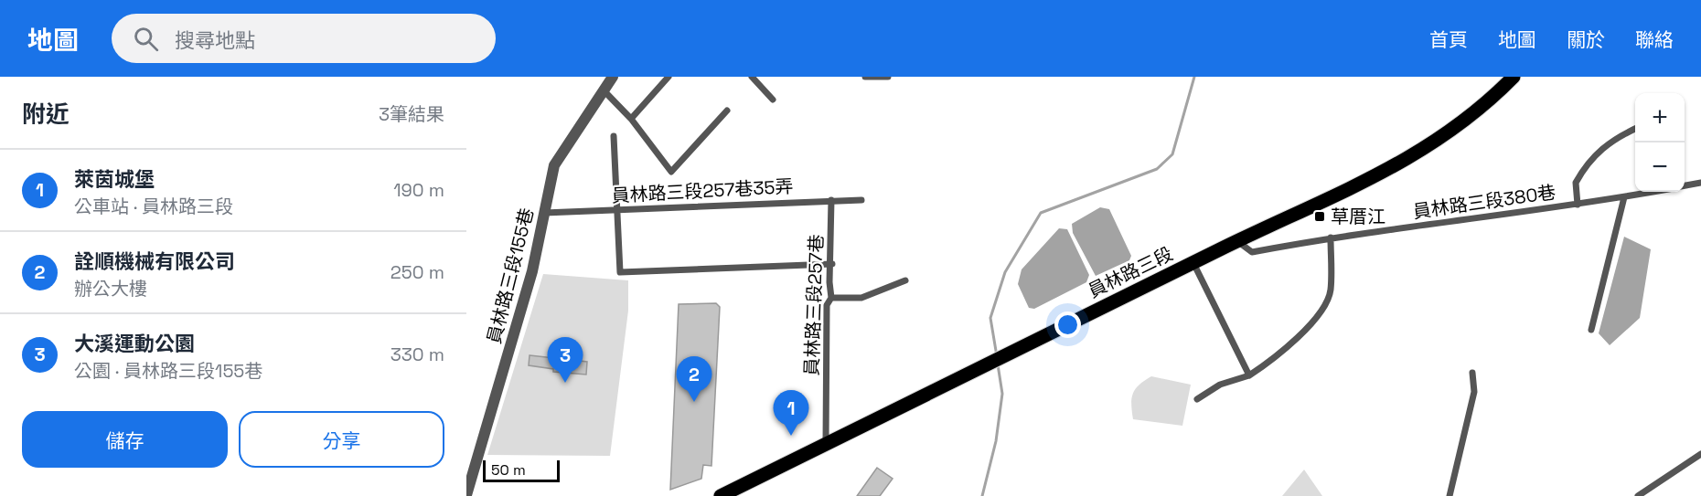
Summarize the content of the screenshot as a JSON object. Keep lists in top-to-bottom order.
{
  "streets": {
    "main road": ["員林路三段"],
    "street": ["員林路三段155巷"],
    "lane": ["員林路三段257巷35弄", "員林路三段380巷", "員林路三段257巷"]
  },
  "crossings": [
    ["員林路三段257巷35弄", "員林路三段155巷"],
    ["員林路三段257巷35弄", "員林路三段257巷"],
    ["員林路三段380巷", "員林路三段"],
    ["員林路三段", "員林路三段257巷"]
  ],
  "places": {
    "transit": ["草厝江"]
  },
  "scale_bar": "50 m",
  "page": {
    "header": "地圖",
    "search": "搜尋地點",
    "nav": [
      "首頁",
      "地圖",
      "關於",
      "聯絡"
    ],
    "heading": ["附近", "3筆結果"],
    "map_buttons": ["+", "−"],
    "list": [
      {
        "mark": "1",
        "name": "萊茵城堡",
        "note": "公車站 · 員林路三段",
        "value": "190 m"
      },
      {
        "mark": "2",
        "name": "詮順機械有限公司",
        "note": "辦公大樓",
        "value": "250 m"
      },
      {
        "mark": "3",
        "name": "大溪運動公園",
        "note": "公園 · 員林路三段155巷",
        "value": "330 m"
      }
    ],
    "pins": ["3", "2", "1"],
    "buttons": ["儲存", "分享"],
    "scale": "50 m"
  }
}
